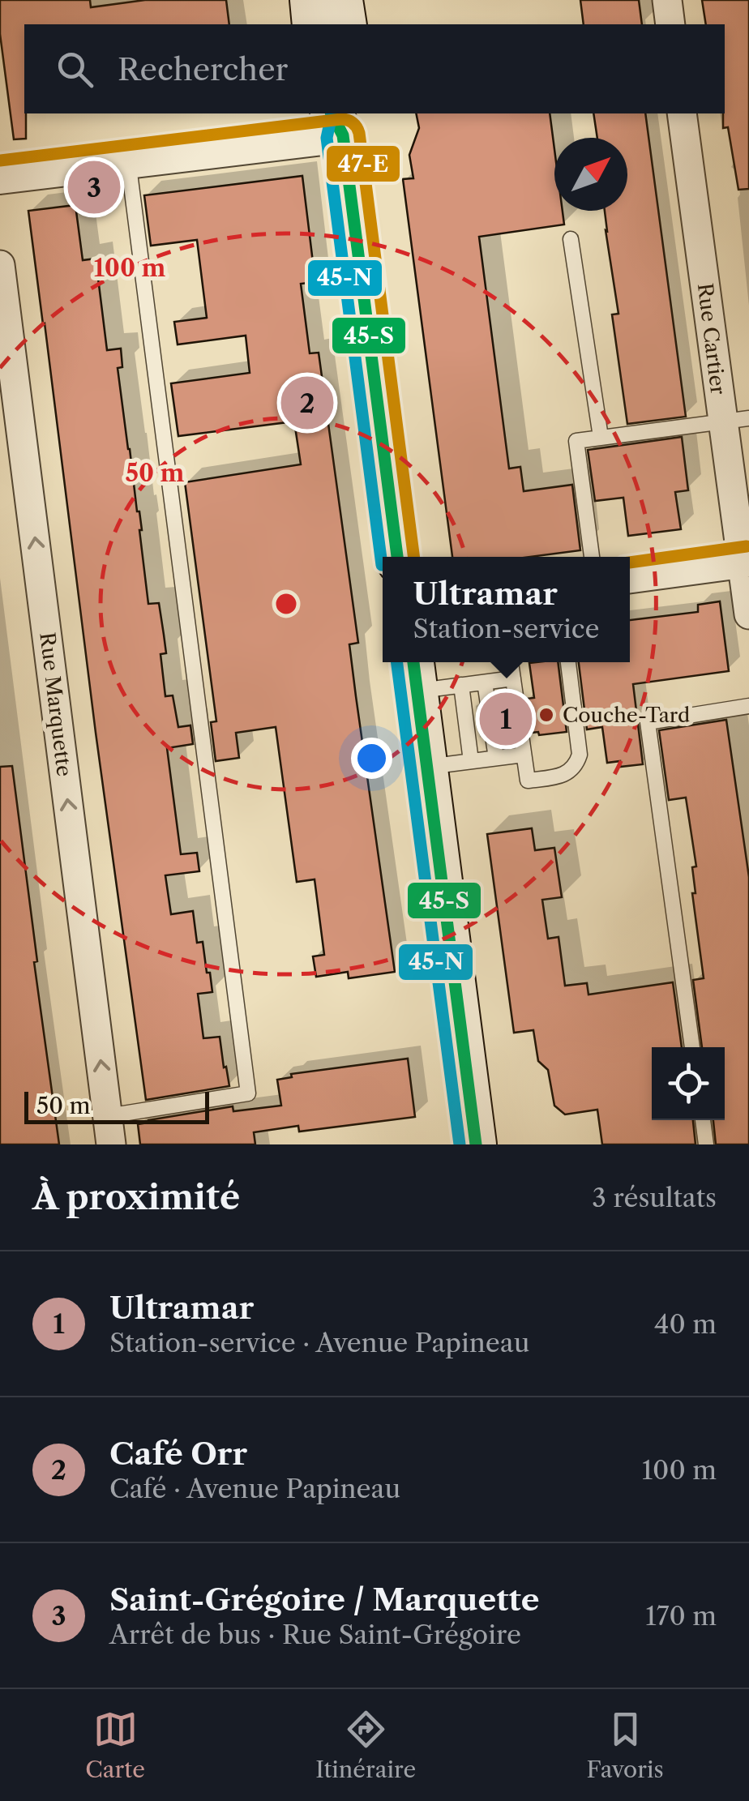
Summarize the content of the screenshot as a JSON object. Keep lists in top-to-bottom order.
{
  "streets": {
    "street": ["Rue Cartier", "Rue Marquette"]
  },
  "one_way": ["Rue Marquette"],
  "places": ["Couche-Tard"],
  "lines": ["transit line 45-S", "transit line 45-N", "transit line 47-E"],
  "scale_bar": "50 m",
  "north": "top right",
  "page": {
    "search": "Rechercher",
    "pins": ["3", "2", "1"],
    "popup": ["Ultramar", "Station-service"],
    "scale": "50 m",
    "heading": ["À proximité", "3 résultats"],
    "list": [
      {
        "mark": "1",
        "name": "Ultramar",
        "note": "Station-service · Avenue Papineau",
        "value": "40 m"
      },
      {
        "mark": "2",
        "name": "Café Orr",
        "note": "Café · Avenue Papineau",
        "value": "100 m"
      },
      {
        "mark": "3",
        "name": "Saint-Grégoire / Marquette",
        "note": "Arrêt de bus · Rue Saint-Grégoire",
        "value": "170 m"
      }
    ],
    "nav": ["Carte", "Itinéraire", "Favoris"]
  },
  "rings": ["100 m", "50 m"]
}
